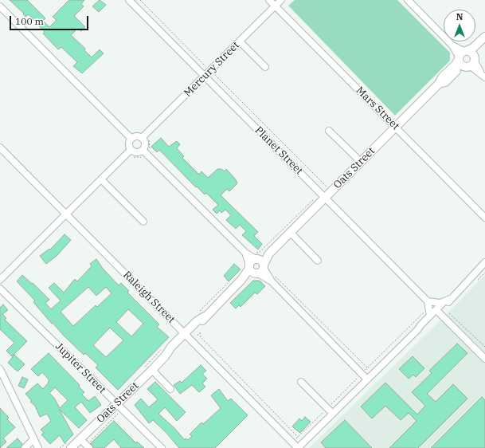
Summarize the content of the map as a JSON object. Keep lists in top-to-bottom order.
{
  "streets": {
    "main road": ["Oats Street"],
    "street": [
      "Mercury Street",
      "Mars Street",
      "Planet Street",
      "Raleigh Street",
      "Jupiter Street"
    ]
  },
  "crossings": [
    ["Mercury Street", "Mars Street"],
    ["Mercury Street", "Planet Street"],
    ["Mars Street", "Oats Street"],
    ["Planet Street", "Oats Street"],
    ["Oats Street", "Raleigh Street"],
    ["Oats Street", "Jupiter Street"]
  ],
  "scale_bar": "100 m",
  "north": "top"
}
